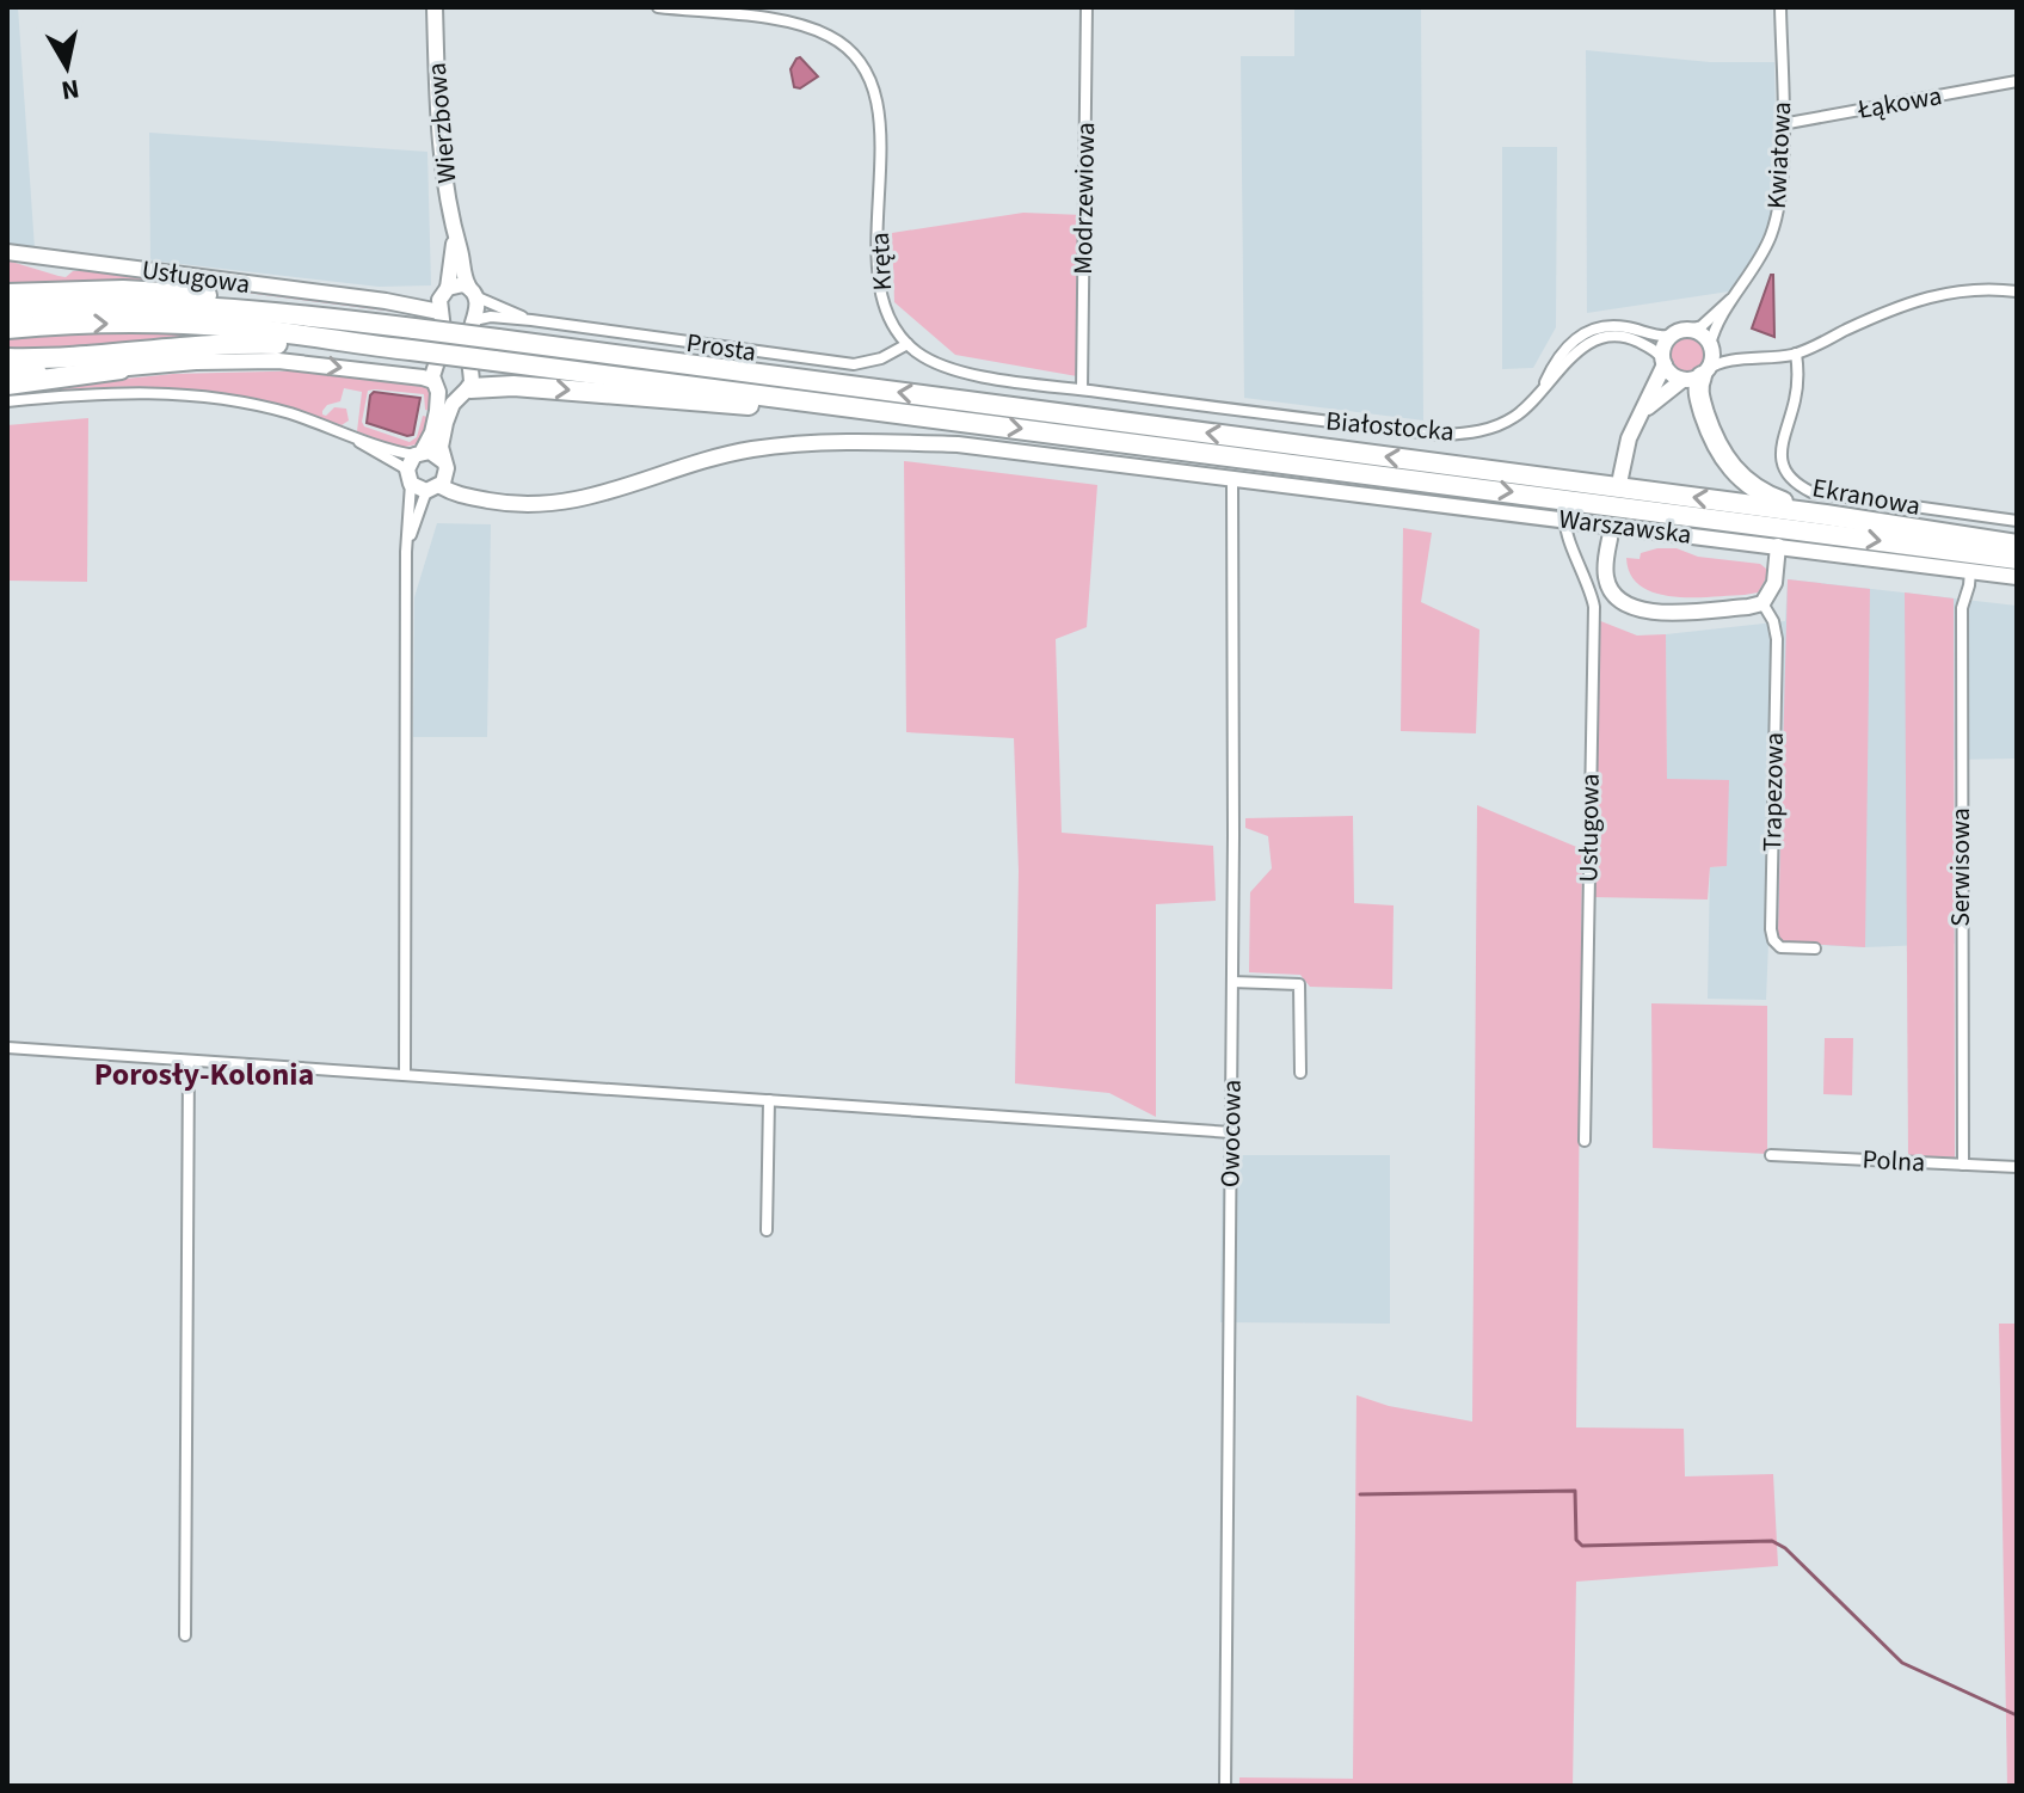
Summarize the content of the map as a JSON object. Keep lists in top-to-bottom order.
{
  "streets": {
    "street": [
      "Łąkowa",
      "Wierzbowa",
      "Kwiatowa",
      "Modrzewiowa",
      "Kręta",
      "Usługowa",
      "Prosta",
      "Białostocka",
      "Ekranowa",
      "Warszawska",
      "Trapezowa",
      "Serwisowa",
      "Owocowa",
      "Polna"
    ]
  },
  "crossings": [
    ["Łąkowa", "Kwiatowa"],
    ["Wierzbowa", "Usługowa"],
    ["Wierzbowa", "Prosta"],
    ["Kwiatowa", "Białostocka"],
    ["Modrzewiowa", "Białostocka"],
    ["Kręta", "Prosta"],
    ["Usługowa", "Prosta"],
    ["Usługowa", "Warszawska"],
    ["Warszawska", "Serwisowa"],
    ["Warszawska", "Owocowa"],
    ["Serwisowa", "Polna"]
  ],
  "districts": ["Porosły-Kolonia"],
  "north": "bottom"
}
